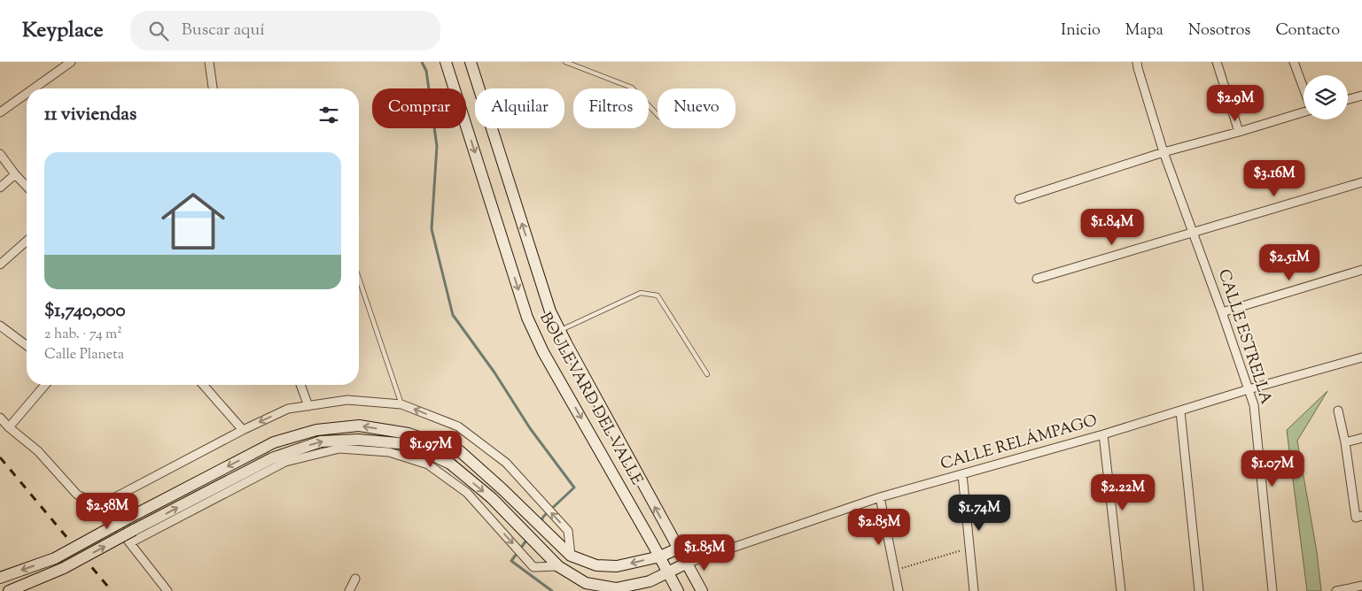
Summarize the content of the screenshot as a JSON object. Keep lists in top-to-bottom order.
{
  "streets": {
    "street": ["CALLE ESTRELLA", "BOULEVARD DEL VALLE", "CALLE RELÁMPAGO"]
  },
  "crossings": [
    ["CALLE ESTRELLA", "CALLE RELÁMPAGO"],
    ["BOULEVARD DEL VALLE", "CALLE RELÁMPAGO"]
  ],
  "page": {
    "header": "Keyplace",
    "search": "Buscar aquí",
    "nav": [
      "Inicio",
      "Mapa",
      "Nosotros",
      "Contacto"
    ],
    "price": [
      "$2.9M",
      "$3.16M",
      "$1.84M",
      "$2.51M",
      "$1.97M",
      "$1.07M",
      "$2.22M",
      "$2.58M",
      "$1.74M",
      "$2.85M",
      "$1.85M"
    ],
    "chip": [
      "Comprar",
      "Alquilar",
      "Filtros",
      "Nuevo"
    ],
    "heading": "11 viviendas",
    "list": [
      {
        "name": "$1,740,000",
        "note": "2 hab. · 74 m² · Calle Planeta"
      }
    ]
  }
}
